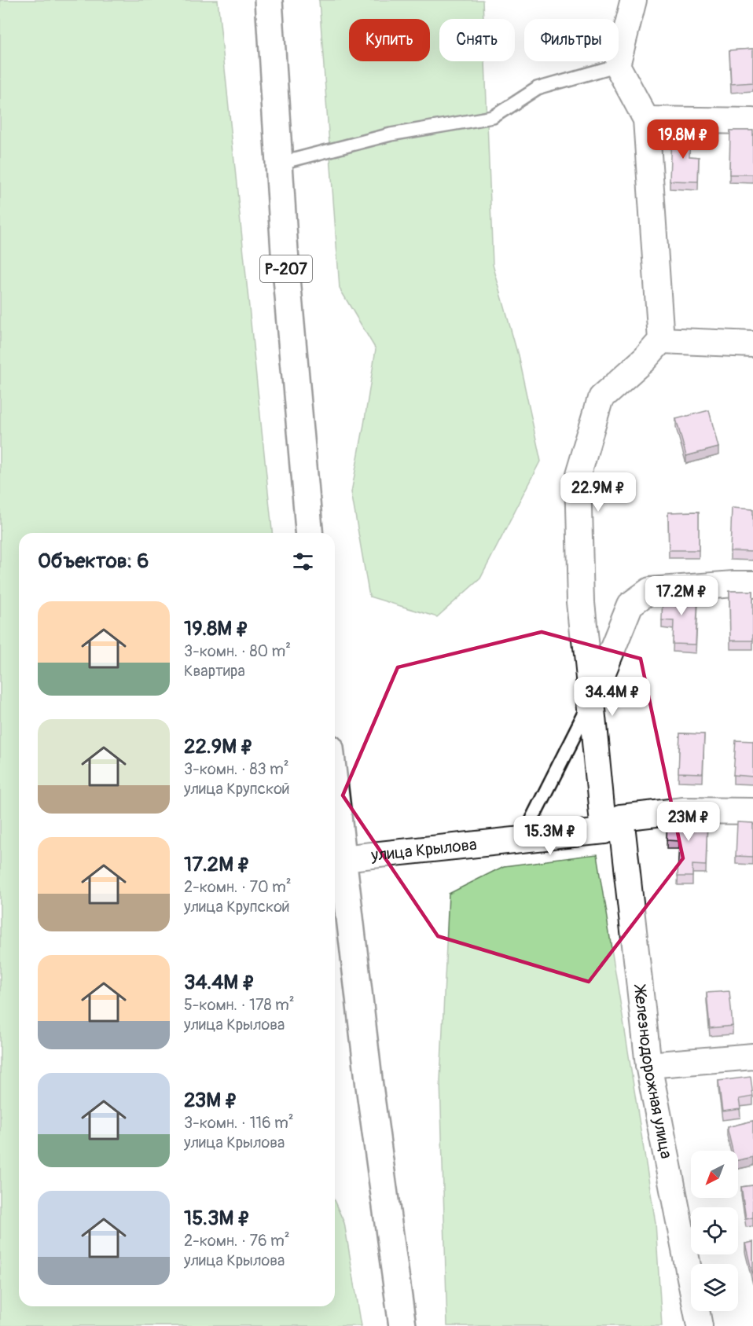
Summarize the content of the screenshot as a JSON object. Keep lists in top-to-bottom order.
{
  "streets": {
    "main road": ["Р-207"],
    "street": ["улица Крылова", "Железнодорожная улица"]
  },
  "crossings": [
    ["улица Крылова", "Железнодорожная улица"]
  ],
  "north": "bottom left",
  "page": {
    "chip": ["Купить", "Снять", "Фильтры"],
    "price": [
      "19.8M ₽",
      "22.9M ₽",
      "17.2M ₽",
      "34.4M ₽",
      "23M ₽",
      "15.3M ₽"
    ],
    "heading": "Объектов: 6",
    "list": [
      {
        "name": "19.8M ₽",
        "note": "3-комн. · 80 m² · Квартира"
      },
      {
        "name": "22.9M ₽",
        "note": "3-комн. · 83 m² · улица Крупской"
      },
      {
        "name": "17.2M ₽",
        "note": "2-комн. · 70 m² · улица Крупской"
      },
      {
        "name": "34.4M ₽",
        "note": "5-комн. · 178 m² · улица Крылова"
      },
      {
        "name": "23M ₽",
        "note": "3-комн. · 116 m² · улица Крылова"
      },
      {
        "name": "15.3M ₽",
        "note": "2-комн. · 76 m² · улица Крылова"
      }
    ]
  }
}
